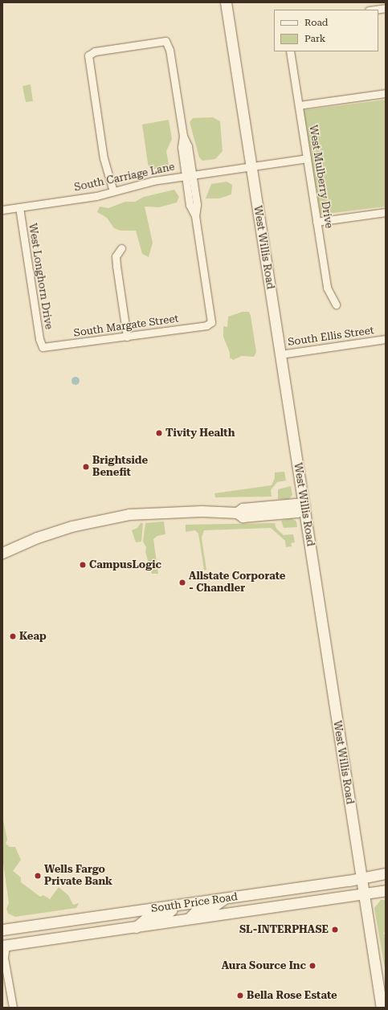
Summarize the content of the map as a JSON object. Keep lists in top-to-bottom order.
{
  "streets": {
    "street": [
      "West Mulberry Drive",
      "South Carriage Lane",
      "West Willis Road",
      "West Longhorn Drive",
      "South Margate Street",
      "South Ellis Street",
      "South Price Road"
    ]
  },
  "crossings": [
    ["West Mulberry Drive", "South Carriage Lane"],
    ["South Carriage Lane", "West Willis Road"],
    ["South Carriage Lane", "West Longhorn Drive"],
    ["South Carriage Lane", "South Margate Street"],
    ["West Willis Road", "South Ellis Street"],
    ["West Willis Road", "South Price Road"],
    ["West Longhorn Drive", "South Margate Street"]
  ],
  "places": [
    "Tivity Health",
    "Brightside Benefit",
    "CampusLogic",
    "Allstate Corporate - Chandler",
    "Keap",
    "Wells Fargo Private Bank",
    "SL-INTERPHASE",
    "Aura Source Inc",
    "Bella Rose Estate"
  ],
  "legend": ["Road", "Park"]
}
